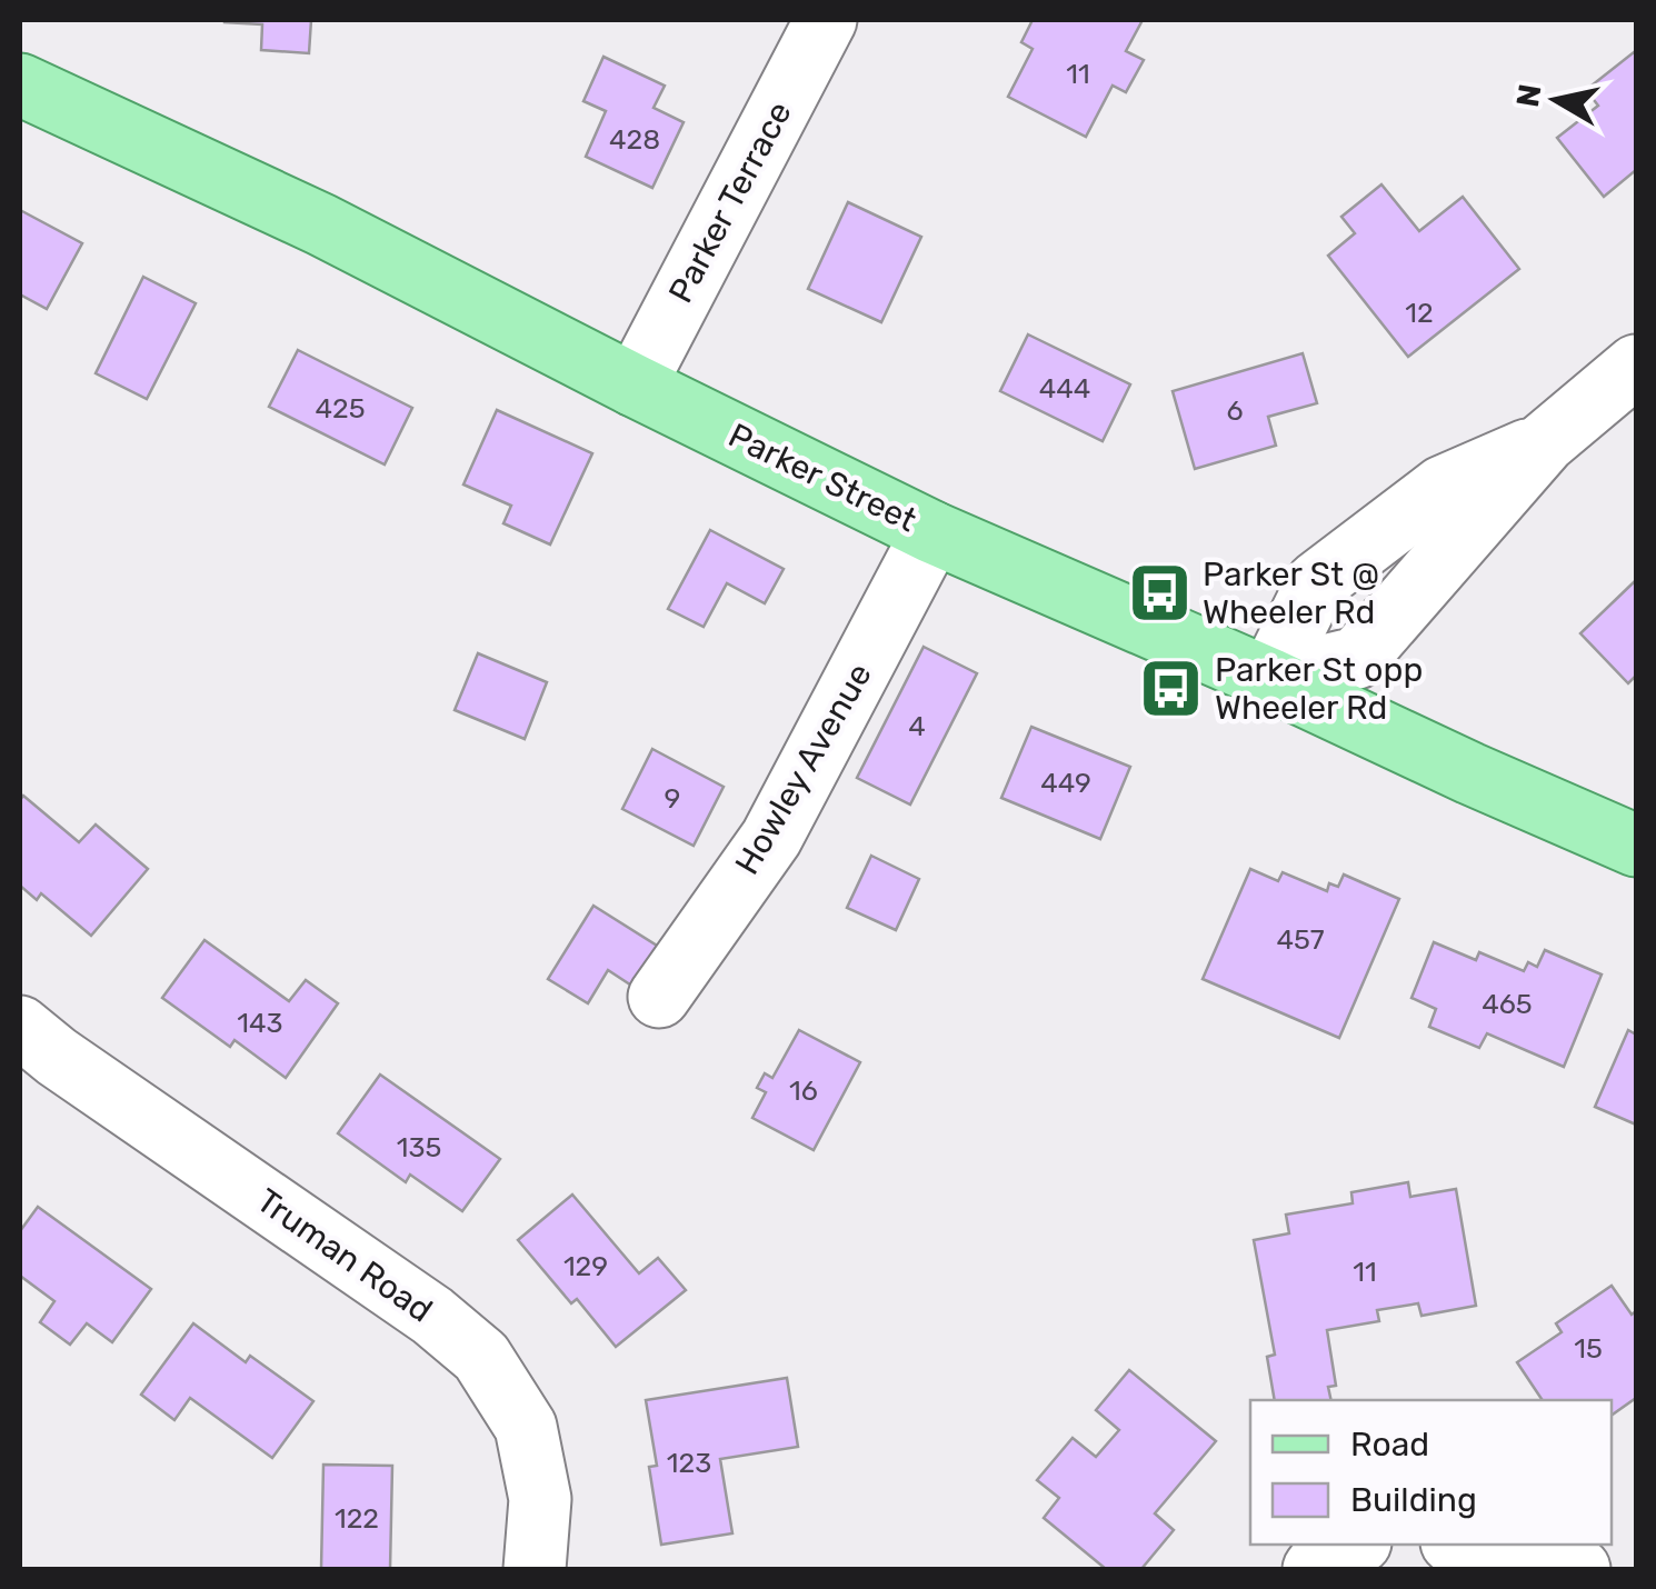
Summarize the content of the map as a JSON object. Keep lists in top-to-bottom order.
{
  "streets": {
    "main road": ["Parker Street"],
    "street": ["Parker Terrace", "Howley Avenue", "Truman Road"]
  },
  "crossings": [
    ["Parker Terrace", "Parker Street"],
    ["Parker Street", "Howley Avenue"]
  ],
  "places": {
    "bus stop": ["Parker St @ Wheeler Rd", "Parker St opp Wheeler Rd"]
  },
  "house_numbers": [
    "11",
    "428",
    "12",
    "444",
    "425",
    "6",
    "4",
    "449",
    "9",
    "457",
    "465",
    "143",
    "16",
    "135",
    "129",
    "11",
    "15",
    "123",
    "122"
  ],
  "legend": ["Road", "Building"],
  "north": "left"
}
